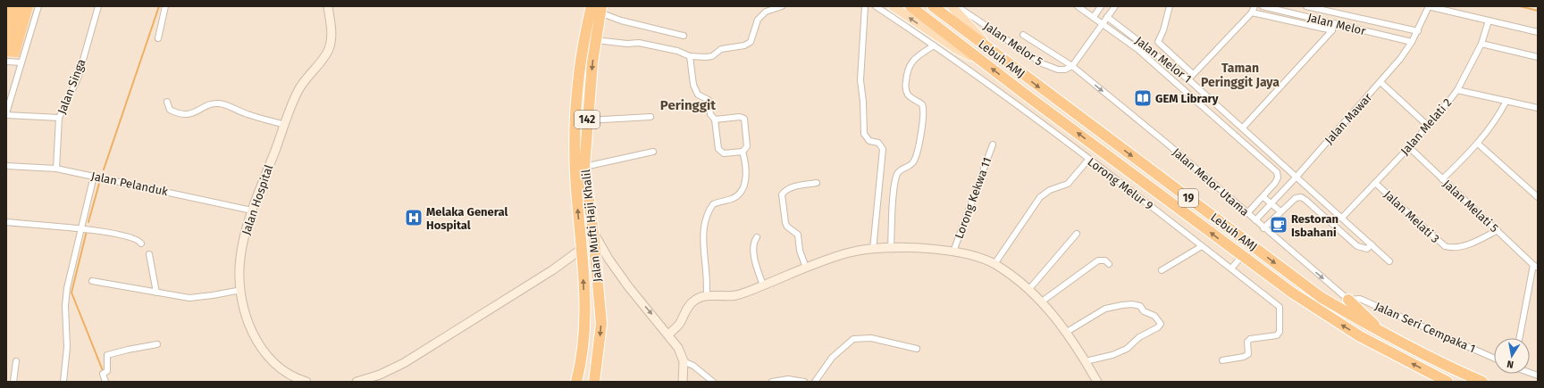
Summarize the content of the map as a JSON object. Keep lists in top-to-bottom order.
{
  "streets": {
    "highway": [
      "Lebuh AMJ",
      "142",
      "19",
      "Jalan Mufti Haji Khalil"
    ],
    "street": [
      "Jalan Melor",
      "Jalan Melor 5",
      "Jalan Melor 1",
      "Jalan Singa",
      "Jalan Mawar",
      "Jalan Melati 2",
      "Jalan Melor Utama",
      "Jalan Pelanduk",
      "Lorong Melur 9",
      "Lorong Kekwa 11",
      "Jalan Hospital",
      "Jalan Melati 5",
      "Jalan Melati 3",
      "Jalan Seri Cempaka 1"
    ]
  },
  "crossings": [
    ["Jalan Melor", "Jalan Mawar"],
    ["Jalan Melor 5", "Jalan Melor Utama"],
    ["Lebuh AMJ", "Lorong Melur 9"],
    ["Jalan Melor 1", "Jalan Mawar"],
    ["Jalan Melor 1", "Jalan Melati 2"],
    ["Jalan Singa", "Jalan Pelanduk"],
    ["Jalan Mawar", "Jalan Melor Utama"],
    ["Jalan Melati 2", "Jalan Melati 5"],
    ["Jalan Melati 2", "Jalan Melati 3"],
    ["Jalan Melor Utama", "Jalan Seri Cempaka 1"],
    ["Jalan Pelanduk", "Jalan Hospital"],
    ["Jalan Melati 5", "Jalan Melati 3"]
  ],
  "one_way": ["Jalan Melor Utama"],
  "districts": ["Taman Peringgit Jaya", "Peringgit"],
  "places": {
    "library": ["GEM Library"],
    "hospital": ["Melaka General Hospital"],
    "cafe": ["Restoran Isbahani"]
  },
  "north": "bottom"
}
